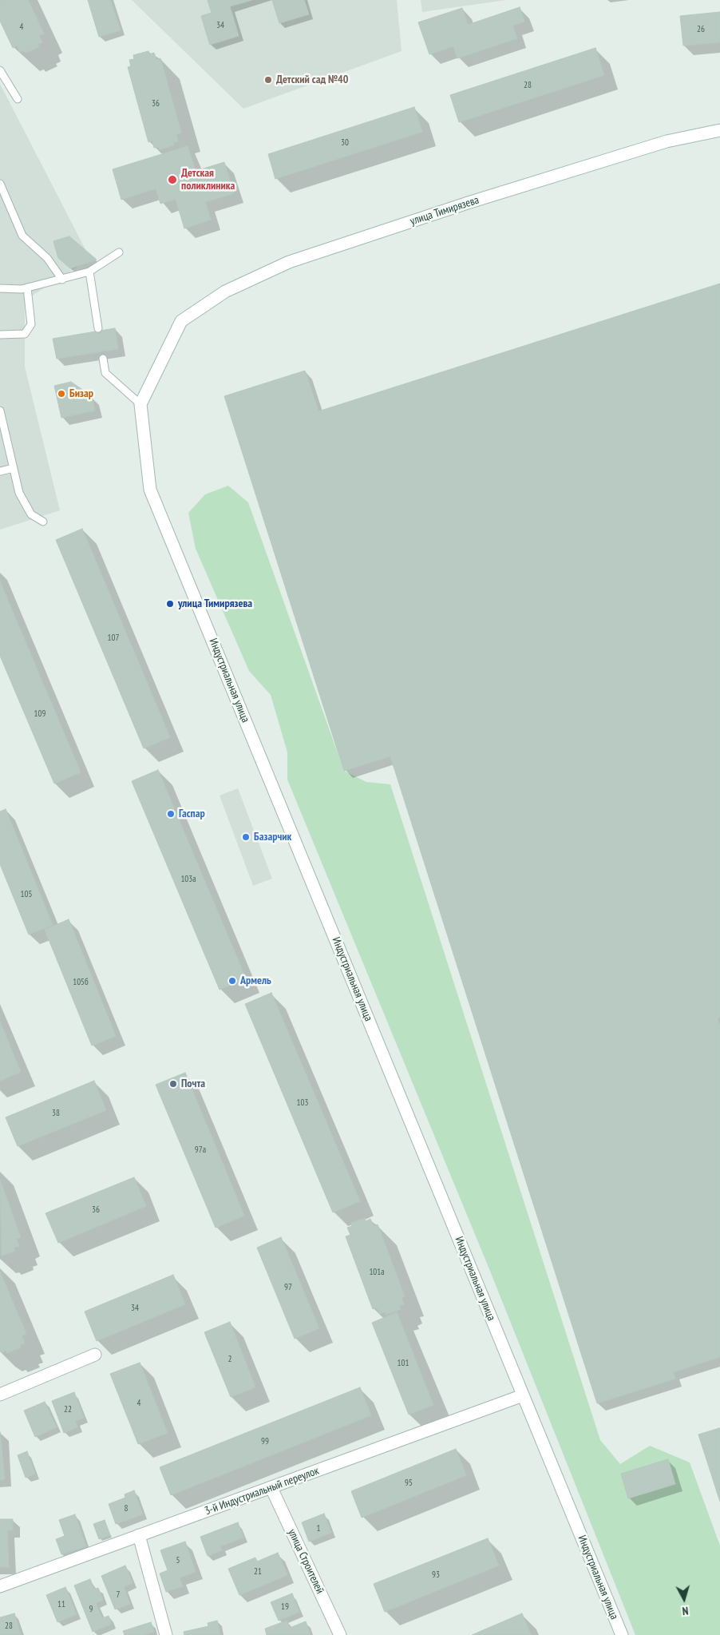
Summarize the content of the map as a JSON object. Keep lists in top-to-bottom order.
{
  "streets": {
    "street": [
      "улица Тимирязева",
      "Индустриальная улица",
      "3-й Индустриальный переулок",
      "улица Строителей"
    ]
  },
  "crossings": [
    ["улица Тимирязева", "Индустриальная улица"],
    ["Индустриальная улица", "3-й Индустриальный переулок"],
    ["3-й Индустриальный переулок", "улица Строителей"]
  ],
  "places": [
    "Детский сад №40",
    "Детская поликлиника",
    "Бизар",
    "улица Тимирязева",
    "Гаспар",
    "Базарчик",
    "Армель",
    "Почта"
  ],
  "house_numbers": [
    "34",
    "4",
    "26",
    "28",
    "36",
    "30",
    "107",
    "109",
    "103а",
    "105",
    "105б",
    "103",
    "38",
    "97а",
    "36",
    "101а",
    "97",
    "34",
    "2",
    "101",
    "4",
    "22",
    "99",
    "95",
    "8",
    "1",
    "5",
    "21",
    "93",
    "7",
    "11",
    "19",
    "9",
    "28"
  ],
  "north": "bottom"
}
